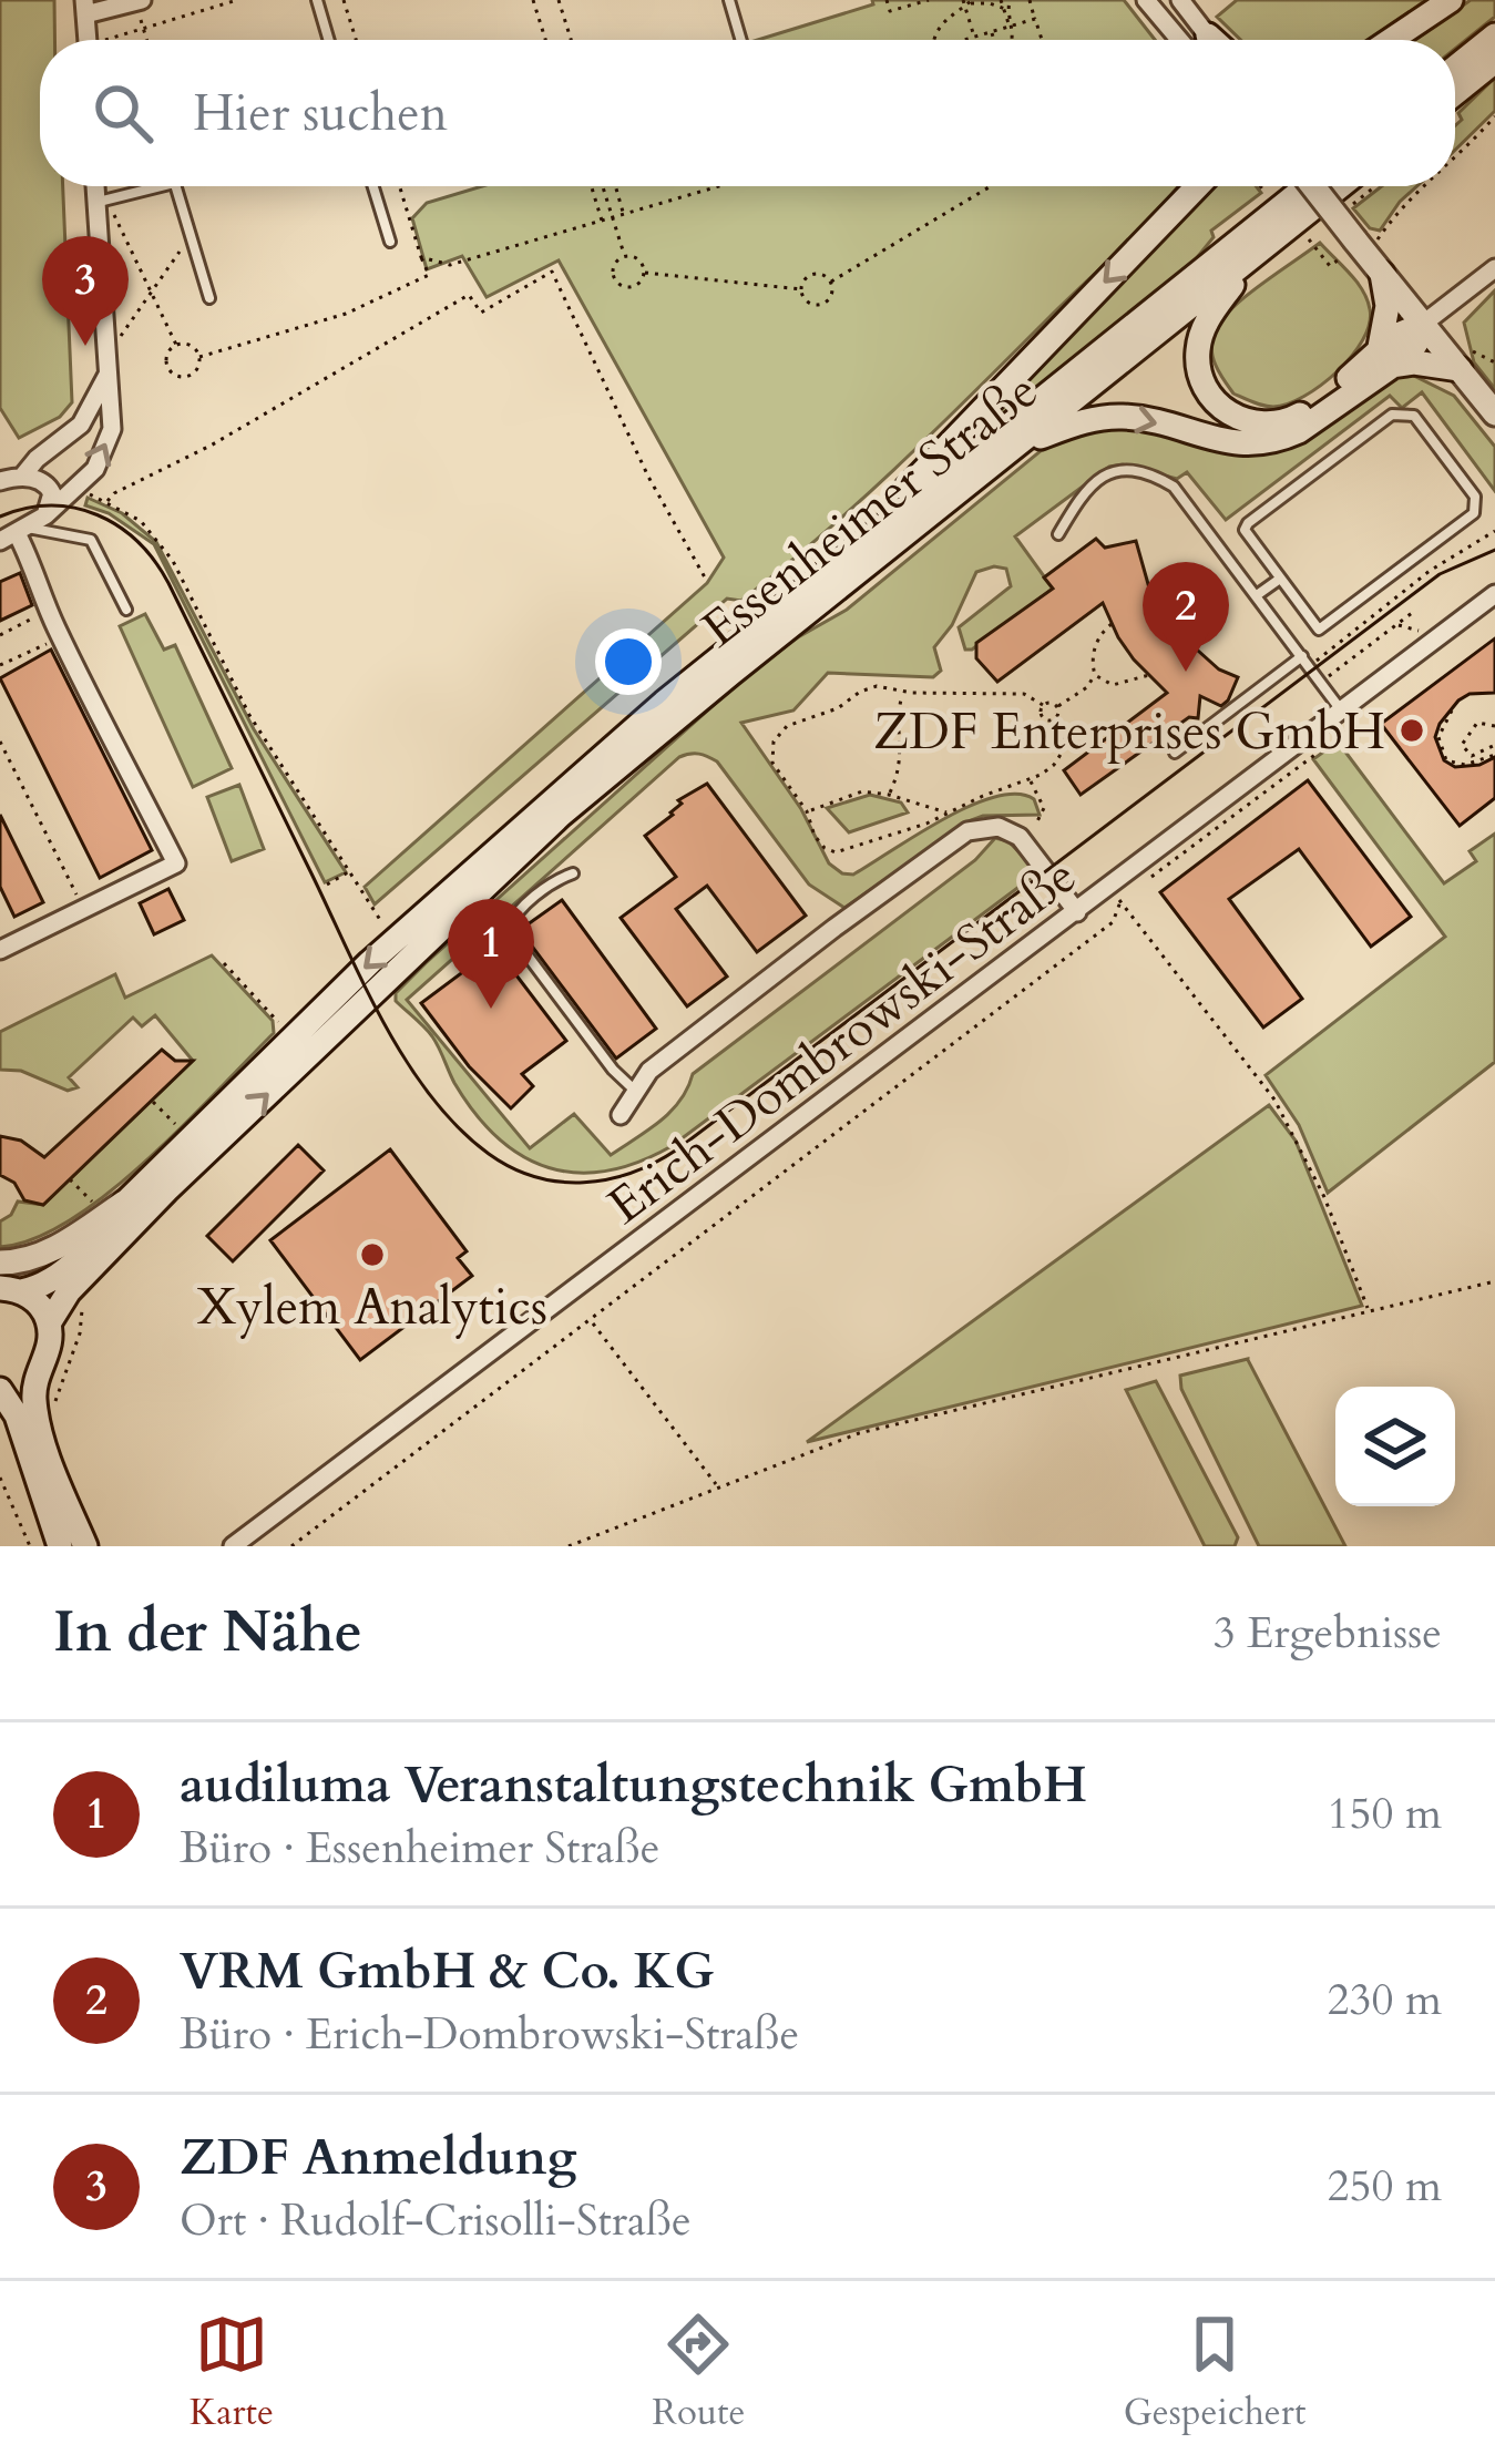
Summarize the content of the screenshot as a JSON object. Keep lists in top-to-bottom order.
{
  "streets": {
    "main road": ["Essenheimer Straße"],
    "street": ["Erich-Dombrowski-Straße"]
  },
  "places": ["ZDF Enterprises GmbH", "Xylem Analytics"],
  "page": {
    "search": "Hier suchen",
    "pins": ["3", "2", "1"],
    "heading": ["In der Nähe", "3 Ergebnisse"],
    "list": [
      {
        "mark": "1",
        "name": "audiluma Veranstaltungstechnik GmbH",
        "note": "Büro · Essenheimer Straße",
        "value": "150 m"
      },
      {
        "mark": "2",
        "name": "VRM GmbH & Co. KG",
        "note": "Büro · Erich-Dombrowski-Straße",
        "value": "230 m"
      },
      {
        "mark": "3",
        "name": "ZDF Anmeldung",
        "note": "Ort · Rudolf-Crisolli-Straße",
        "value": "250 m"
      }
    ],
    "nav": ["Karte", "Route", "Gespeichert"]
  }
}
